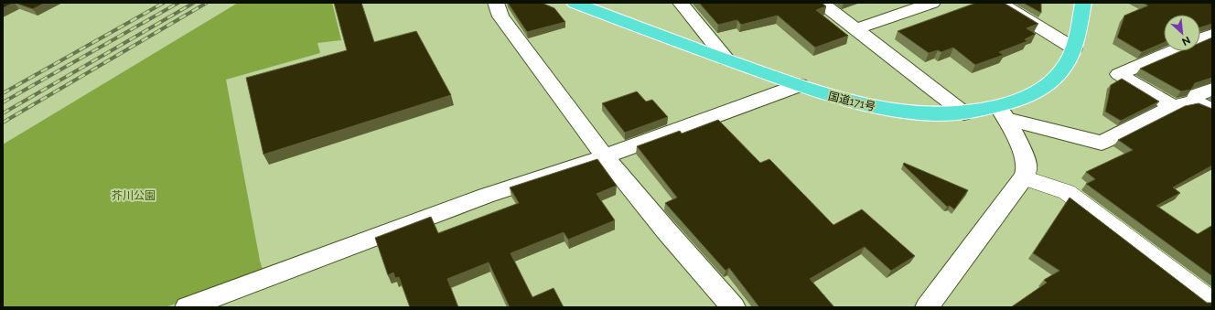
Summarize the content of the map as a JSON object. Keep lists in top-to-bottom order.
{
  "streets": {
    "highway": ["国道171号"]
  },
  "parks": ["芥川公園"],
  "north": "bottom right"
}
